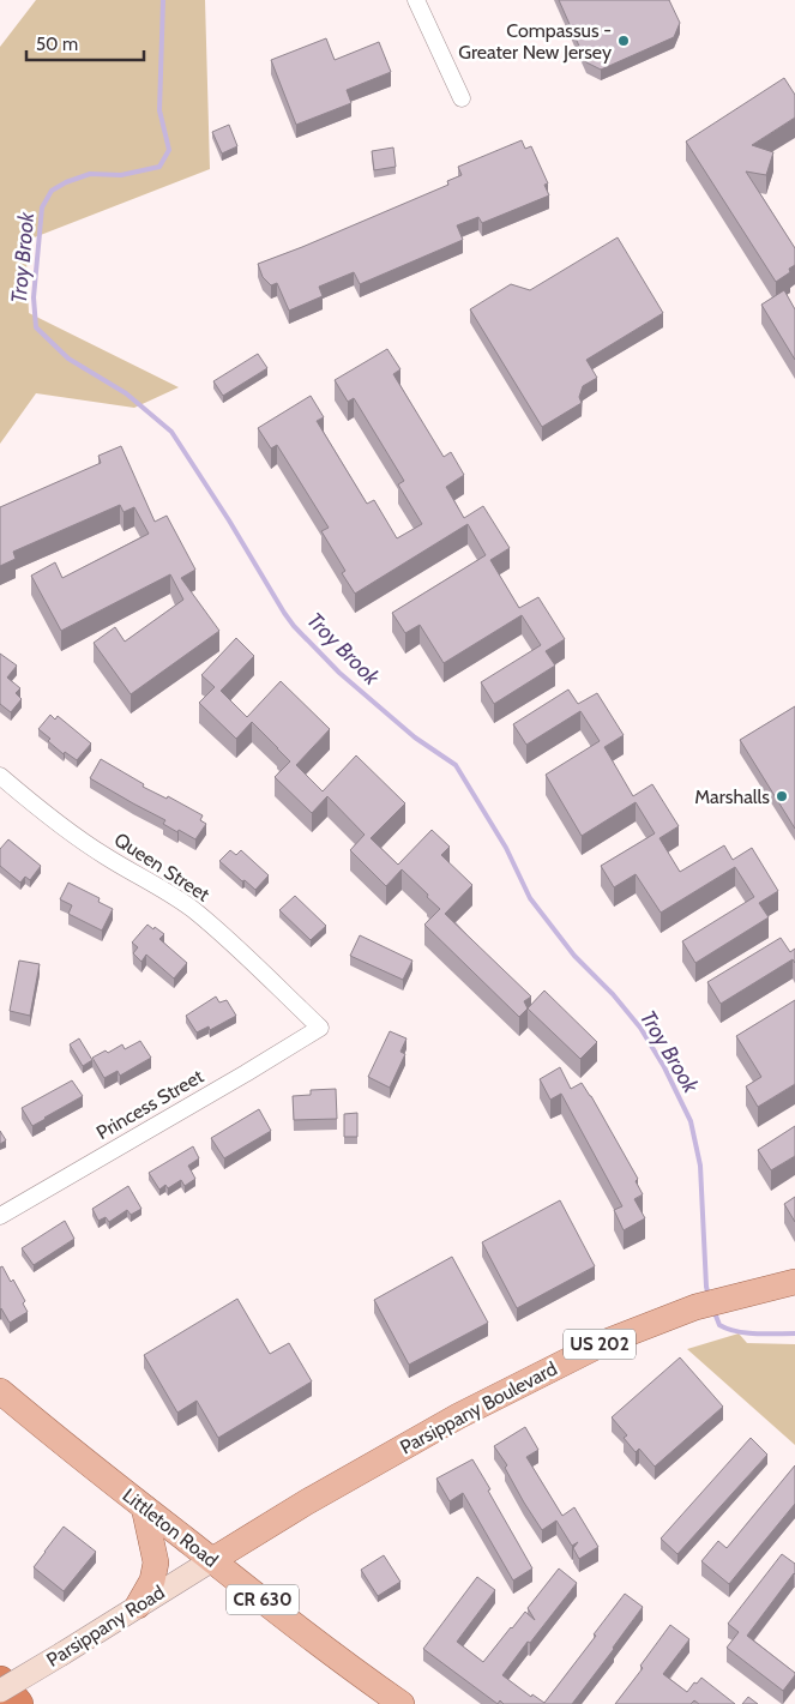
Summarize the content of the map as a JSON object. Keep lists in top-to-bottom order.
{
  "streets": {
    "main road": [
      "US 202",
      "Parsippany Boulevard",
      "Littleton Road",
      "CR 630",
      "Parsippany Road"
    ],
    "street": ["Queen Street", "Princess Street"]
  },
  "crossings": [
    ["Queen Street", "Princess Street"],
    ["Parsippany Boulevard", "Littleton Road"],
    ["Parsippany Boulevard", "Parsippany Road"],
    ["Littleton Road", "Parsippany Road"]
  ],
  "water": ["Troy Brook"],
  "places": ["Compassus - Greater New Jersey", "Marshalls"],
  "scale_bar": "50 m"
}
